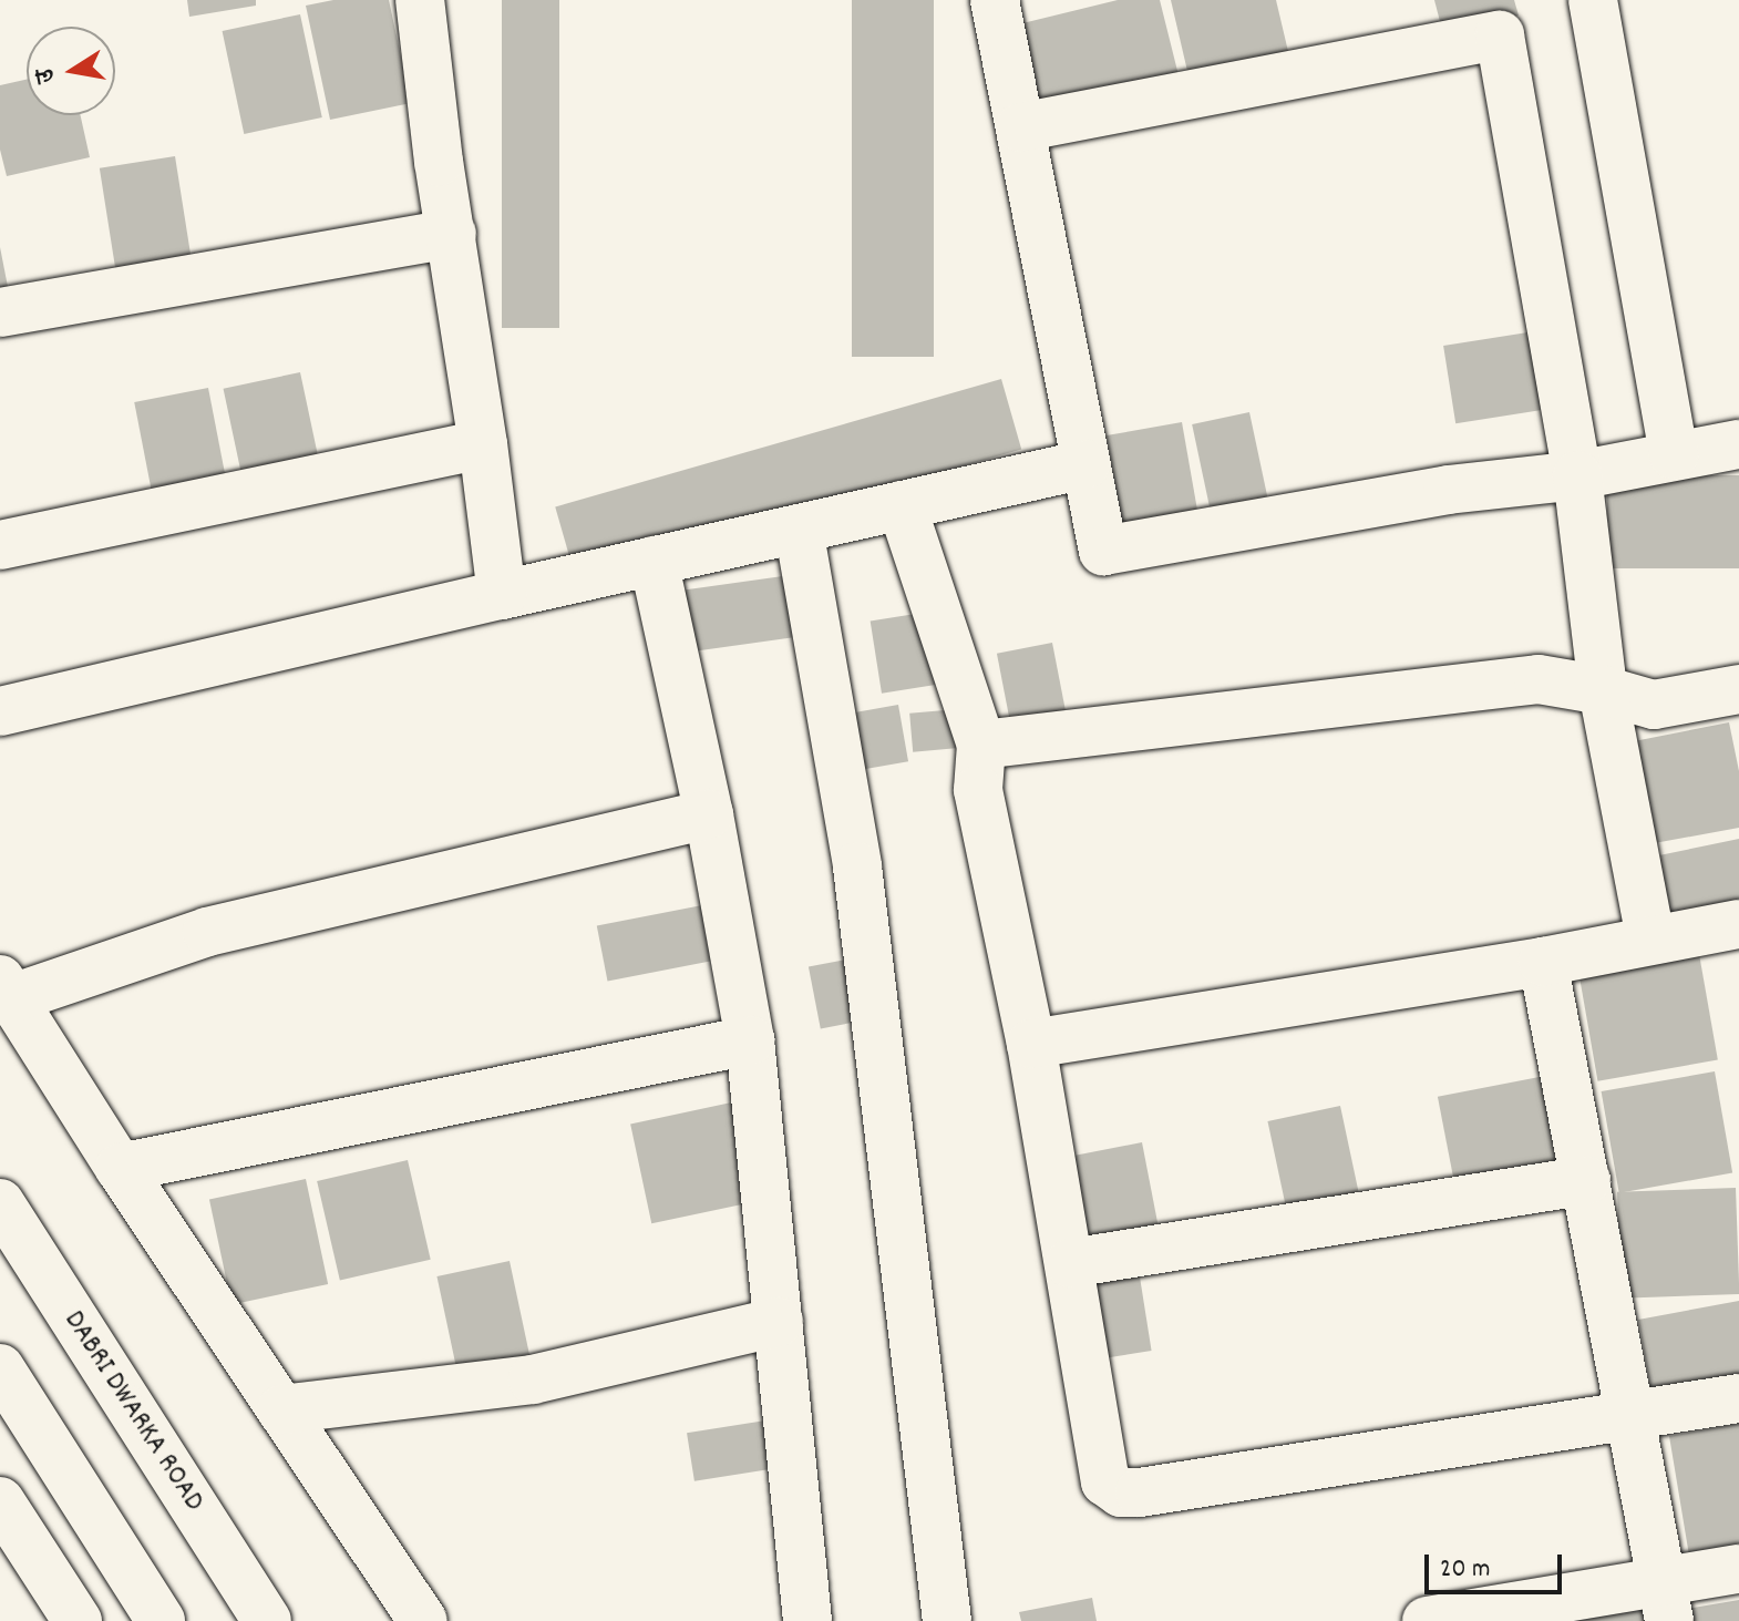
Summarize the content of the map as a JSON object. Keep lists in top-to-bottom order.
{
  "streets": {
    "street": ["DABRI DWARKA ROAD"]
  },
  "scale_bar": "20 m",
  "north": "left"
}
